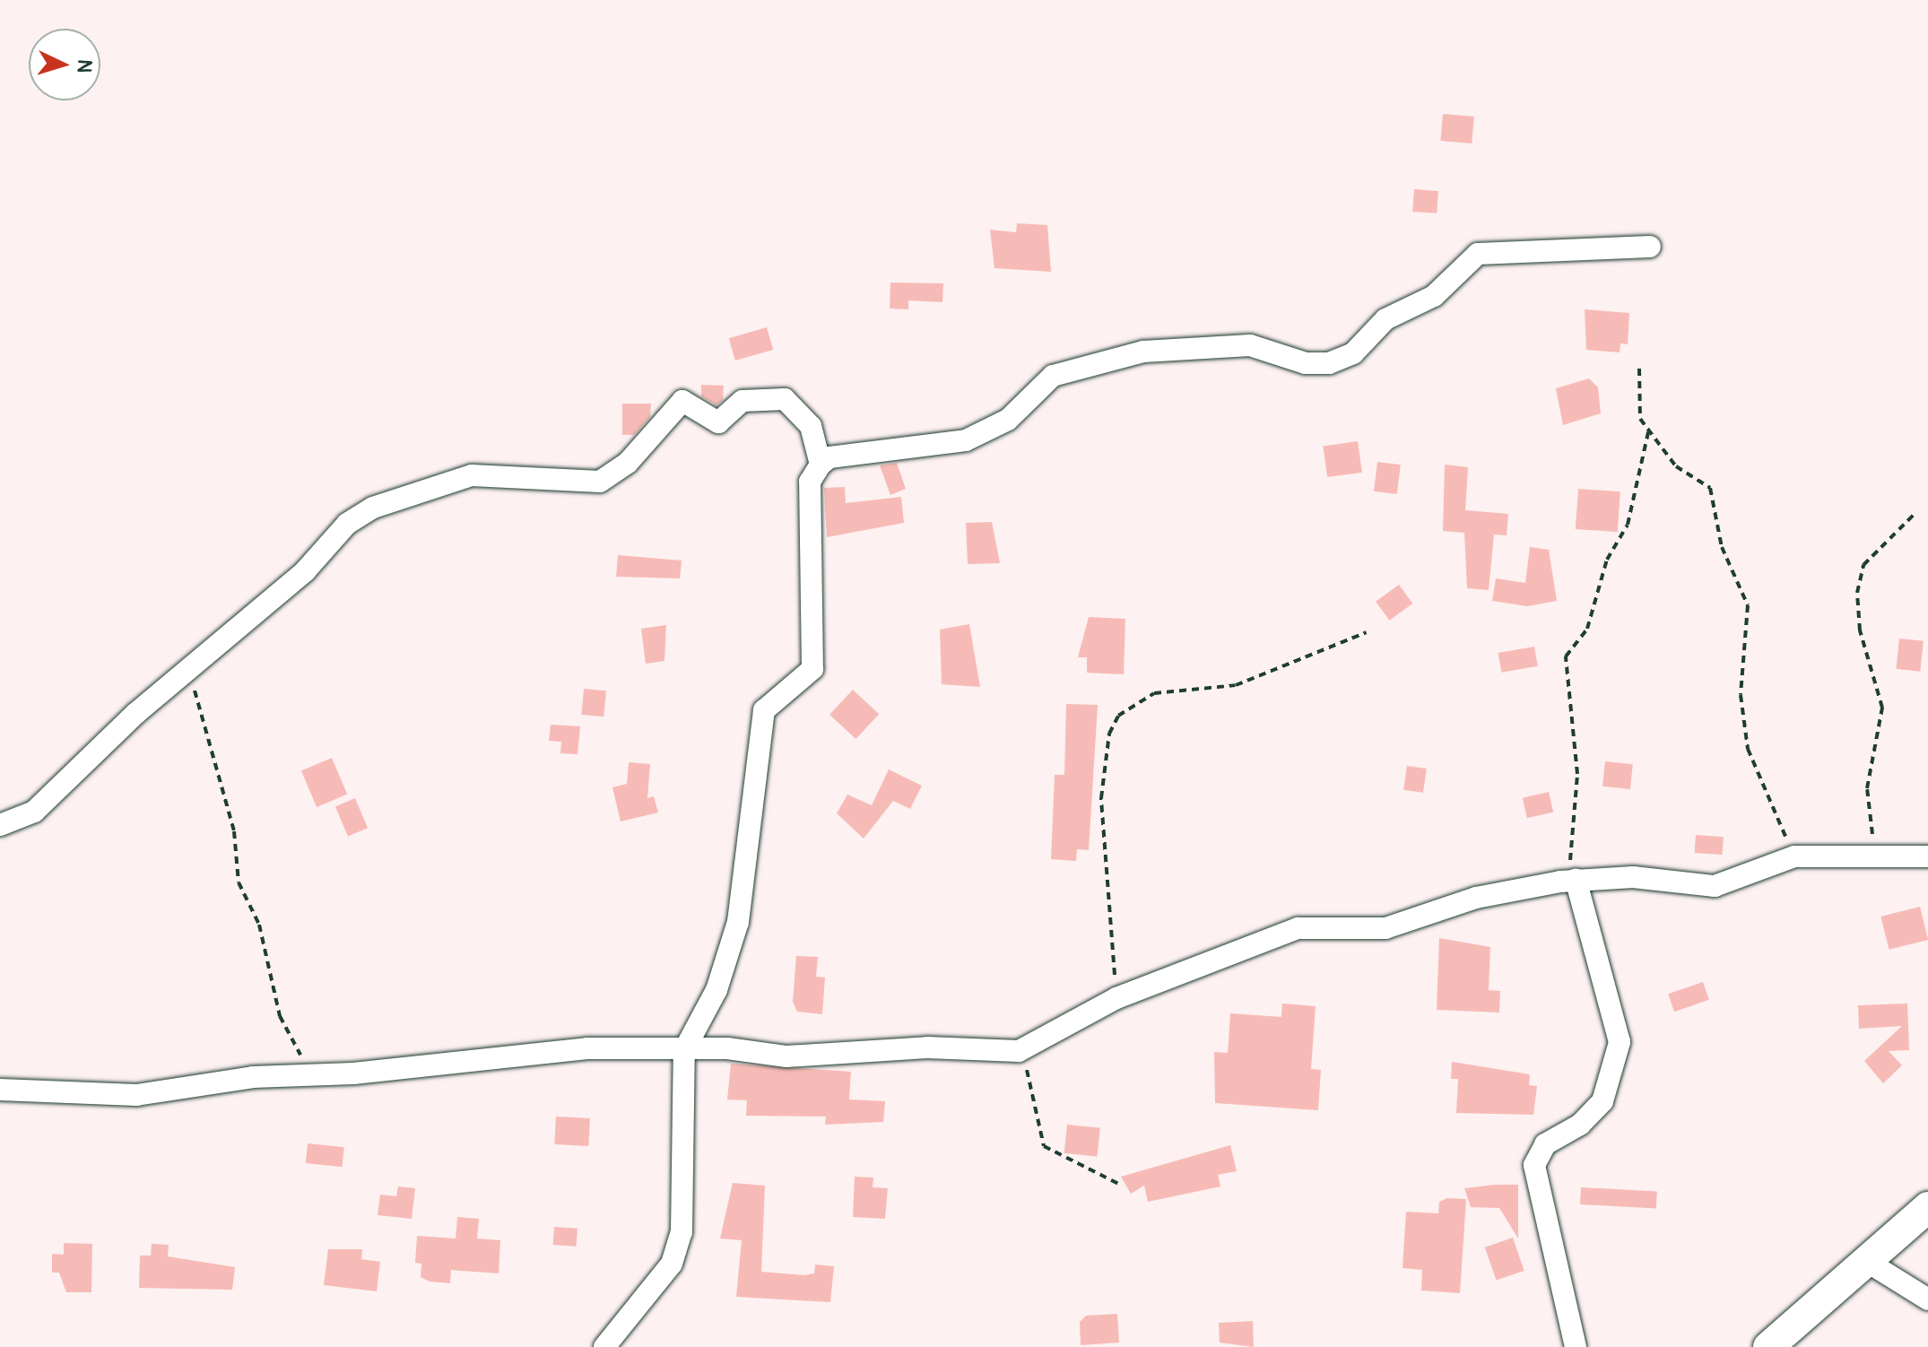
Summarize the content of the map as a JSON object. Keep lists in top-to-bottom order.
{
  "north": "right"
}
